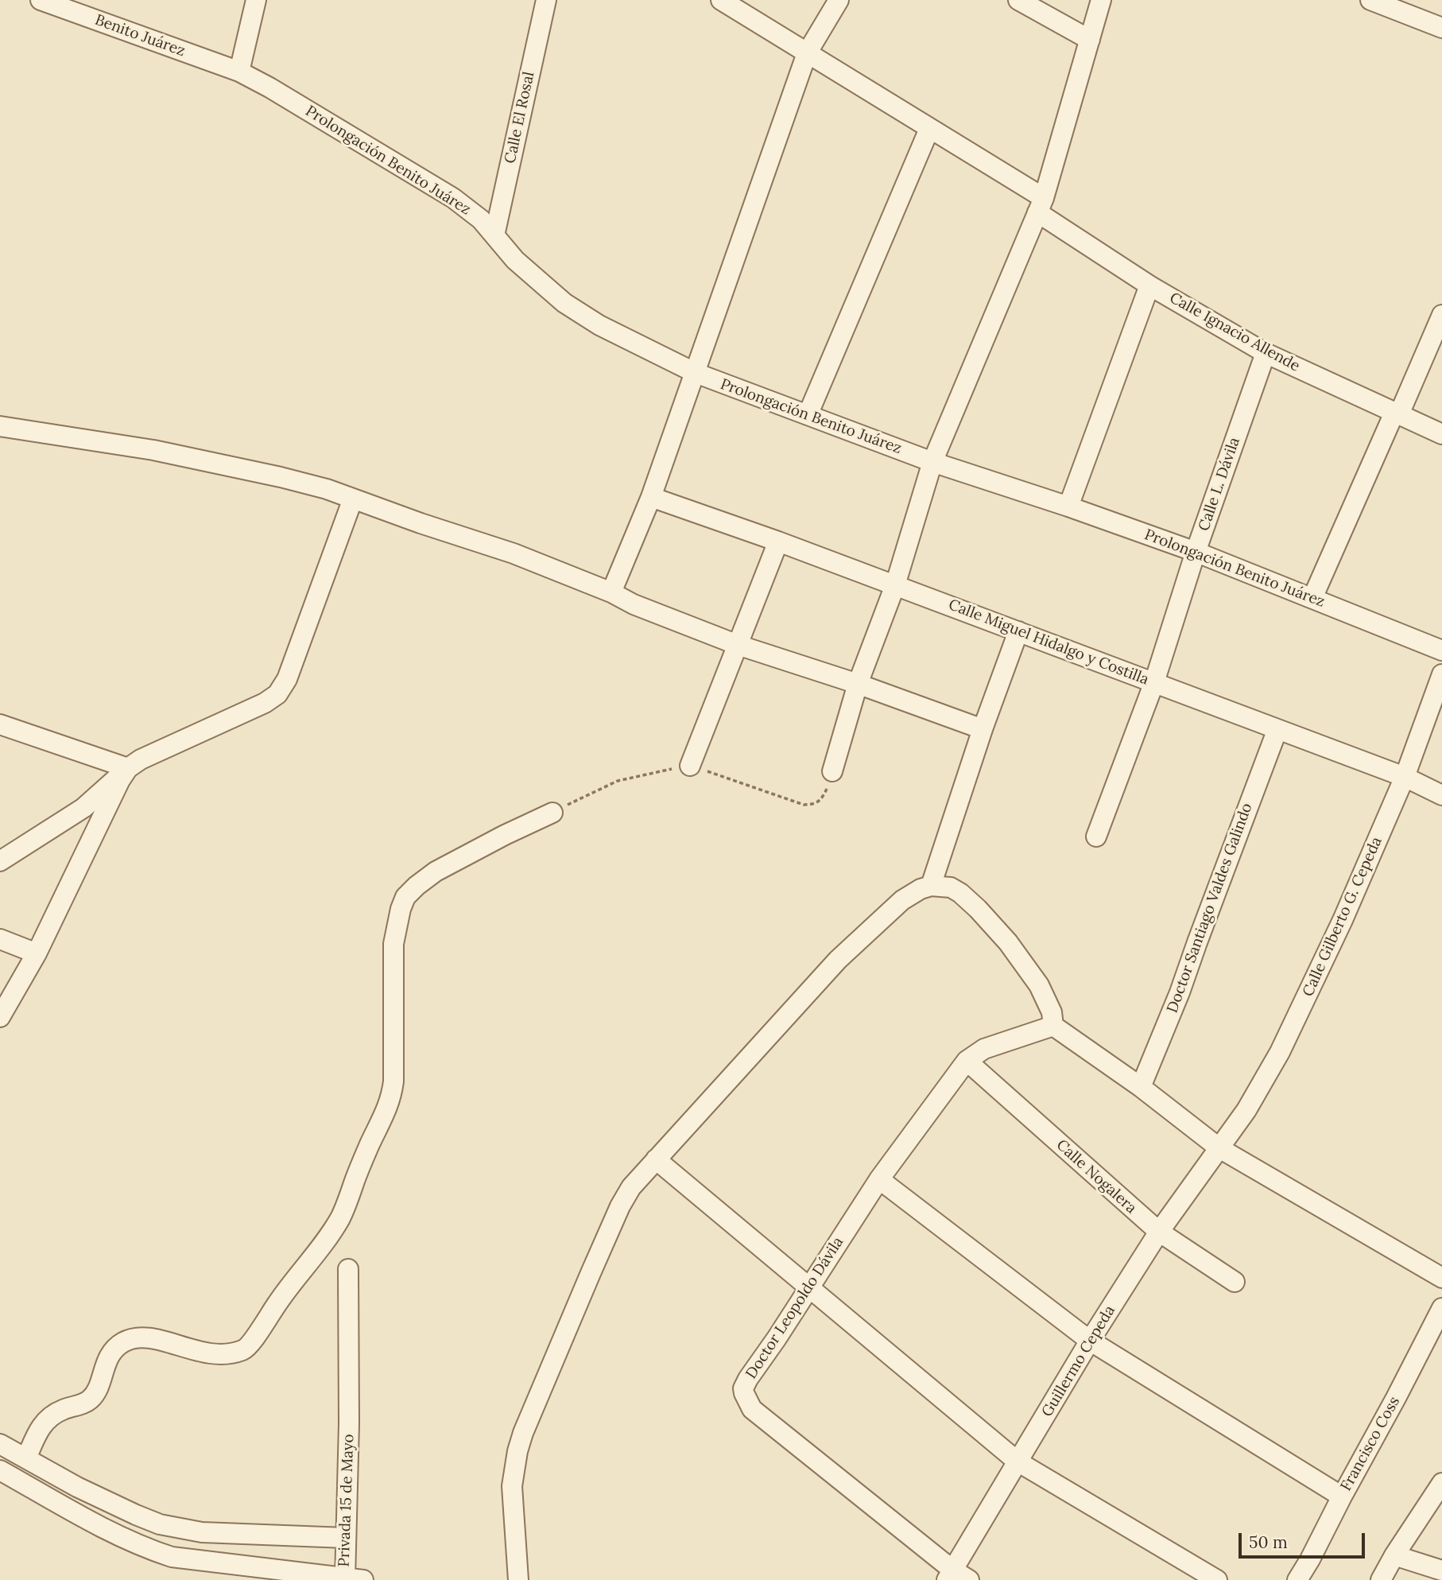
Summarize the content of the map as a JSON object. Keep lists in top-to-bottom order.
{
  "streets": {
    "street": [
      "Benito Juárez",
      "Calle El Rosal",
      "Prolongación Benito Juárez",
      "Calle Ignacio Allende",
      "Calle L. Dávila",
      "Calle Miguel Hidalgo y Costilla",
      "Doctor Santiago Valdes Galindo",
      "Calle Gilberto G. Cepeda",
      "Calle Nogalera",
      "Doctor Leopoldo Dávila",
      "Guillermo Cepeda",
      "Francisco Coss",
      "Privada 15 de Mayo"
    ]
  },
  "crossings": [
    ["Benito Juárez", "Prolongación Benito Juárez"],
    ["Calle El Rosal", "Prolongación Benito Juárez"],
    ["Prolongación Benito Juárez", "Calle L. Dávila"],
    ["Calle Ignacio Allende", "Calle L. Dávila"],
    ["Calle L. Dávila", "Calle Miguel Hidalgo y Costilla"],
    ["Calle Miguel Hidalgo y Costilla", "Doctor Santiago Valdes Galindo"],
    ["Calle Miguel Hidalgo y Costilla", "Calle Gilberto G. Cepeda"],
    ["Calle Gilberto G. Cepeda", "Guillermo Cepeda"],
    ["Calle Nogalera", "Doctor Leopoldo Dávila"],
    ["Calle Nogalera", "Guillermo Cepeda"],
    ["Doctor Leopoldo Dávila", "Guillermo Cepeda"]
  ],
  "scale_bar": "50 m"
}
